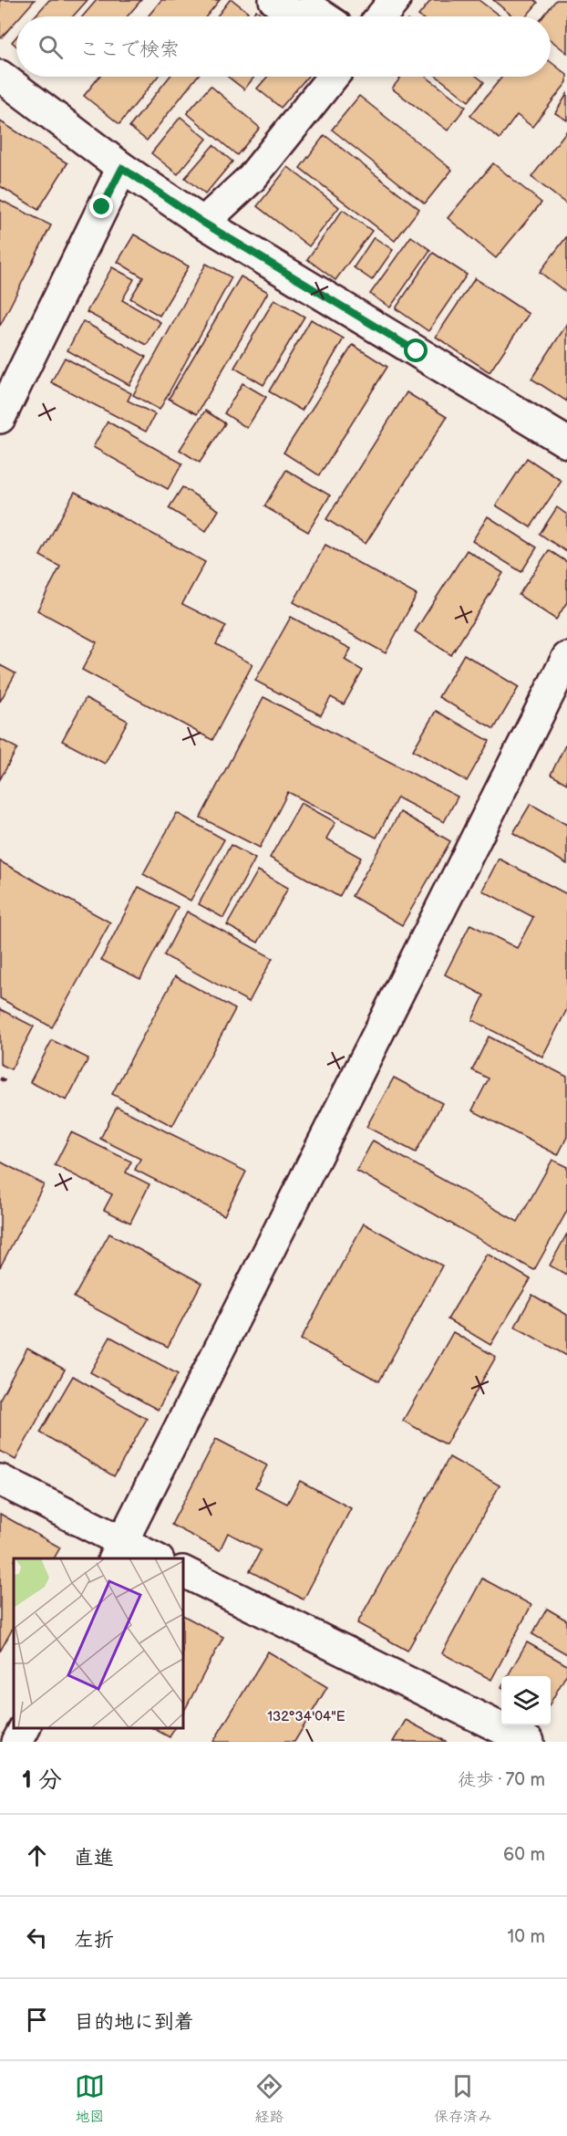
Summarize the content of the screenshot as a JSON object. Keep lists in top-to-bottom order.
{
  "page": {
    "search": "ここで検索",
    "heading": ["1 分", "徒歩 · 70 m"],
    "list": [
      ["直進", "60 m"],
      ["左折", "10 m"],
      "目的地に到着"
    ],
    "nav": ["地図", "経路", "保存済み"]
  },
  "coordinates": ["132°34'04\"E"]
}
